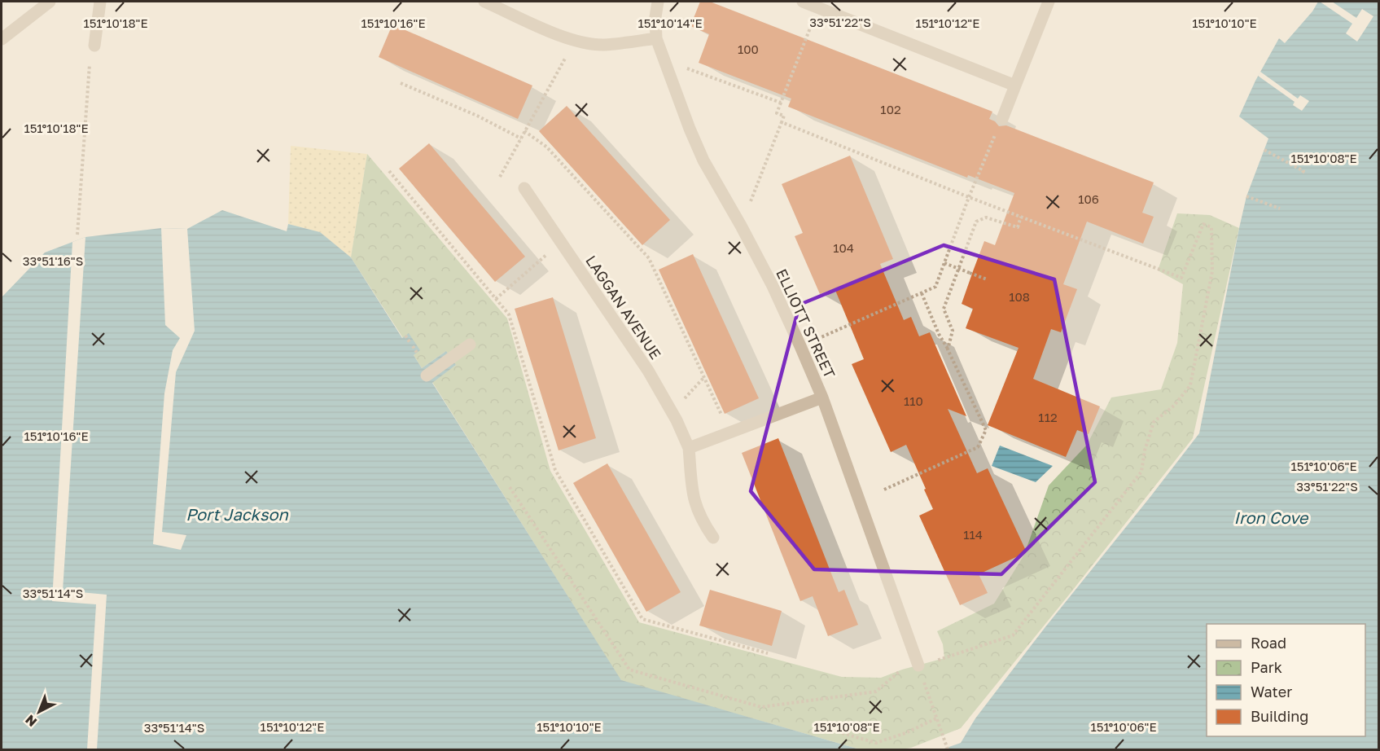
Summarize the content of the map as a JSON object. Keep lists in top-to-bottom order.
{
  "streets": {
    "street": ["LAGGAN AVENUE", "ELLIOTT STREET"]
  },
  "water": ["Port Jackson", "Iron Cove"],
  "house_numbers": [
    "100",
    "102",
    "106",
    "104",
    "108",
    "110",
    "112",
    "114"
  ],
  "legend": [
    "Road",
    "Park",
    "Water",
    "Building"
  ],
  "north": "bottom left",
  "coordinates": [
    "33°51'22\"S",
    "151°10'18\"E",
    "151°10'16\"E",
    "151°10'14\"E",
    "151°10'12\"E",
    "151°10'10\"E",
    "151°10'08\"E",
    "33°51'16\"S",
    "151°10'06\"E",
    "33°51'14\"S"
  ]
}
